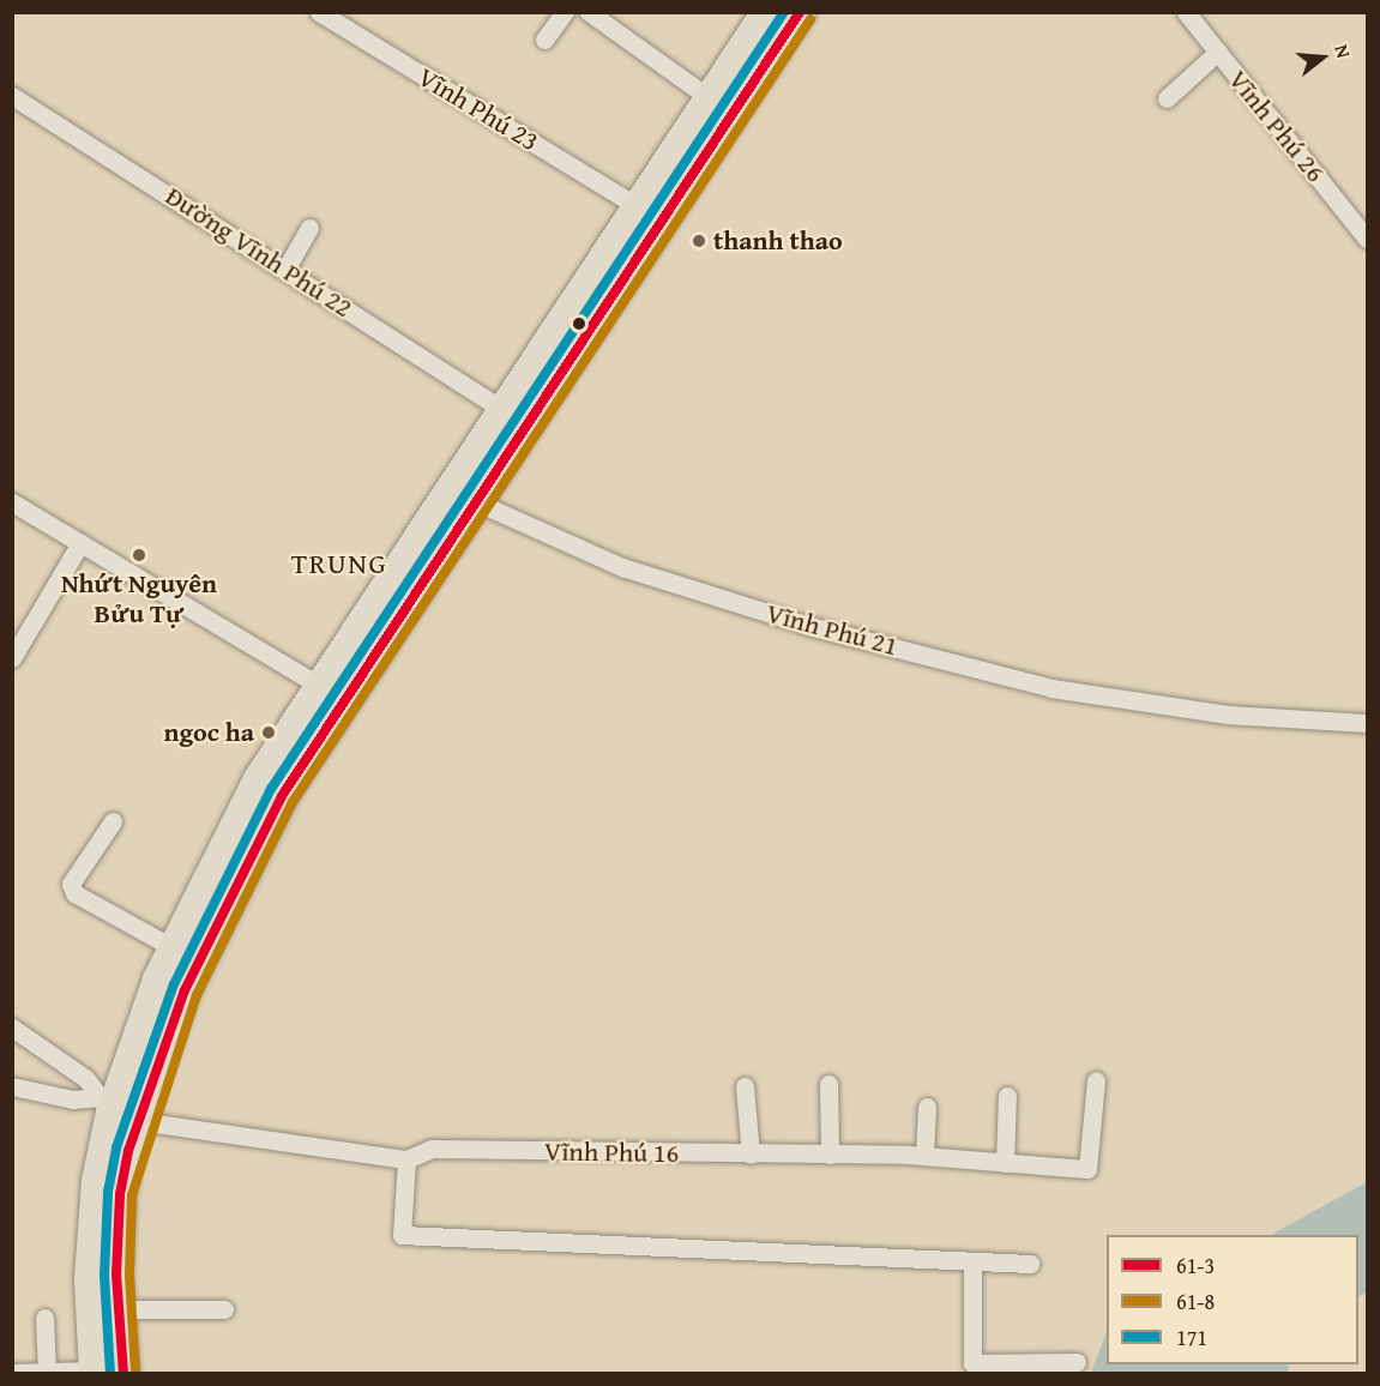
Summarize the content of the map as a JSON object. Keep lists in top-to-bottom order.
{
  "streets": {
    "street": [
      "Vĩnh Phú 23",
      "Vĩnh Phú 26",
      "Đường Vĩnh Phú 22",
      "Vĩnh Phú 21",
      "Vĩnh Phú 16"
    ]
  },
  "districts": ["TRUNG"],
  "places": ["thanh thao", "Nhứt Nguyên Bửu Tự", "ngoc ha"],
  "lines": ["transit line 61-3", "transit line 171", "transit line 61-8"],
  "legend": ["61-3", "61-8", "171"],
  "north": "right"
}
